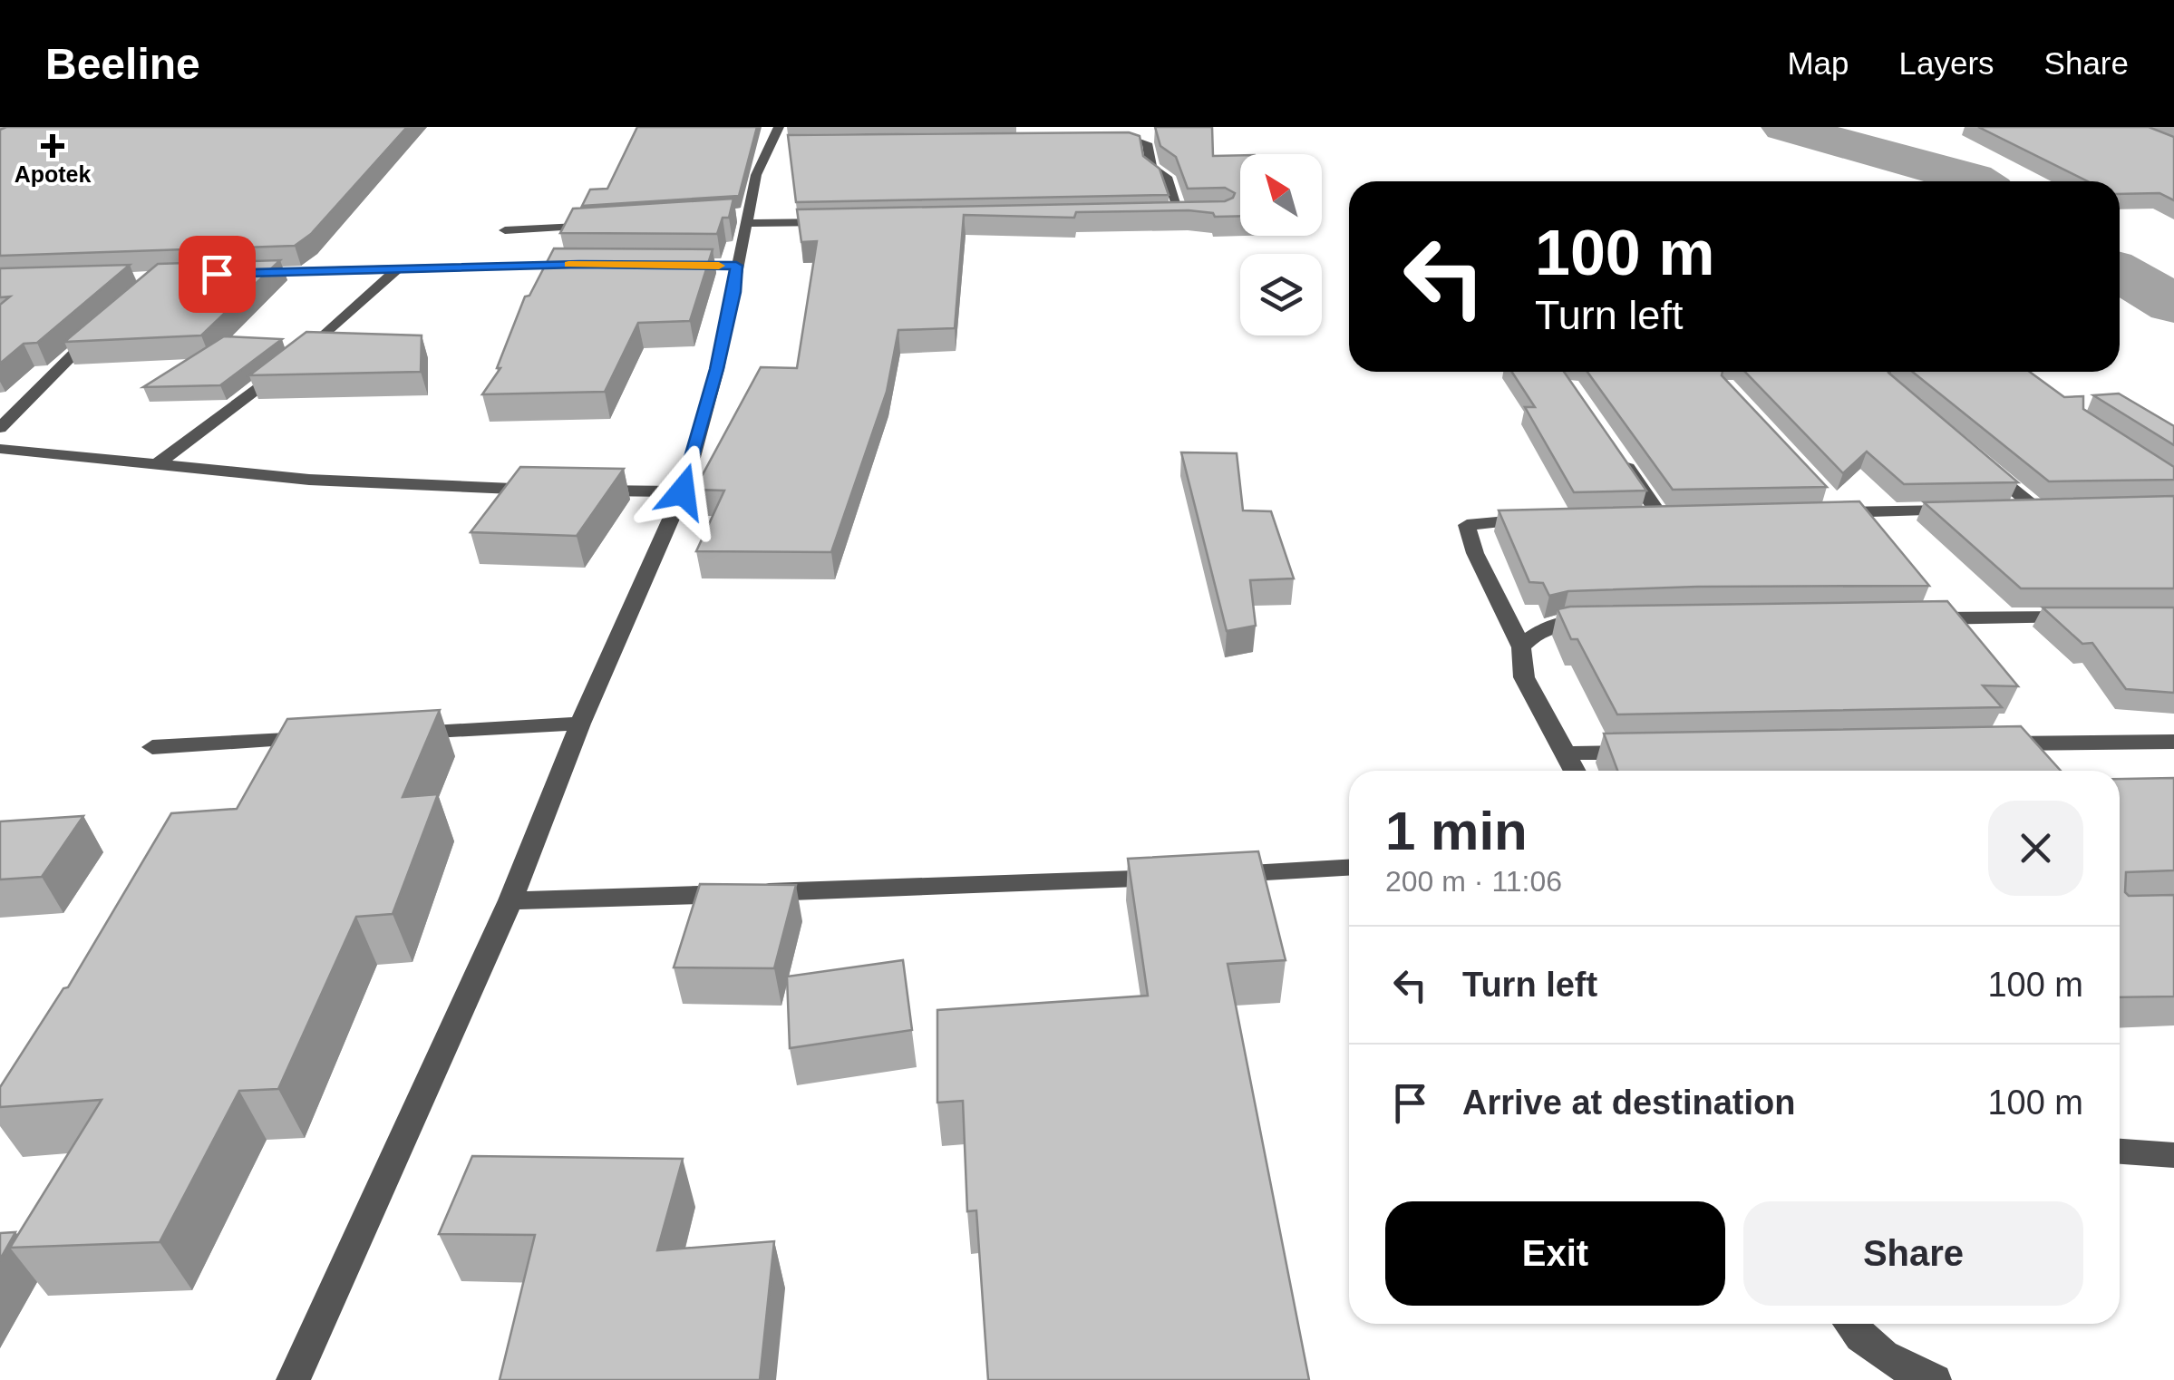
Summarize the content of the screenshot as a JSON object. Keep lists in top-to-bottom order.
{
  "places": {
    "health": ["Apotek"]
  },
  "north": "top left",
  "page": {
    "header": "Beeline",
    "nav": ["Map", "Layers", "Share"],
    "turn": ["100 m", "Turn left"],
    "heading": ["1 min", "200 m · 11:06"],
    "list": [
      {
        "name": "Turn left",
        "value": "100 m"
      },
      {
        "name": "Arrive at destination",
        "value": "100 m"
      }
    ],
    "buttons": ["Exit", "Share"]
  }
}
